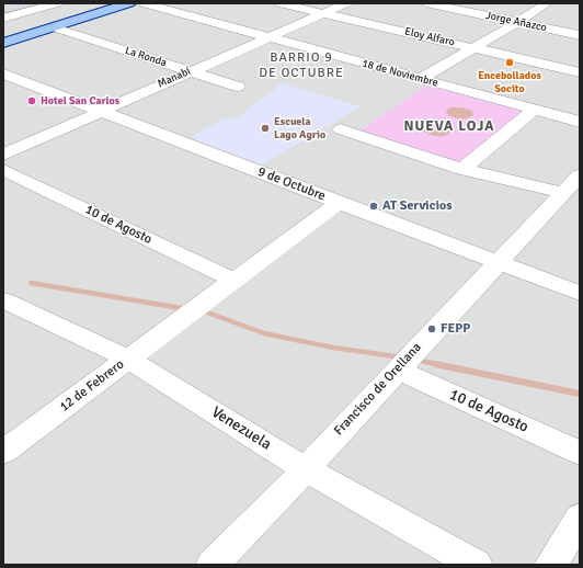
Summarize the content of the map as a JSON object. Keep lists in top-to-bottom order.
{
  "streets": {
    "street": [
      "Jorge Añazco",
      "Eloy Alfaro",
      "La Ronda",
      "18 de Noviembre",
      "Manabí",
      "9 de Octubre",
      "10 de Agosto",
      "12 de Febrero",
      "Francisco de Orellana",
      "Venezuela"
    ]
  },
  "crossings": [
    ["Eloy Alfaro", "Manabí"],
    ["La Ronda", "Manabí"],
    ["18 de Noviembre", "Manabí"],
    ["Manabí", "9 de Octubre"],
    ["9 de Octubre", "Francisco de Orellana"],
    ["10 de Agosto", "12 de Febrero"],
    ["10 de Agosto", "Francisco de Orellana"],
    ["12 de Febrero", "Venezuela"],
    ["Francisco de Orellana", "Venezuela"]
  ],
  "districts": ["BARRIO 9 DE OCTUBRE", "NUEVA LOJA"],
  "places": [
    "Encebollados Socito",
    "Hotel San Carlos",
    "Escuela Lago Agrio",
    "AT Servicios",
    "FEPP"
  ]
}
